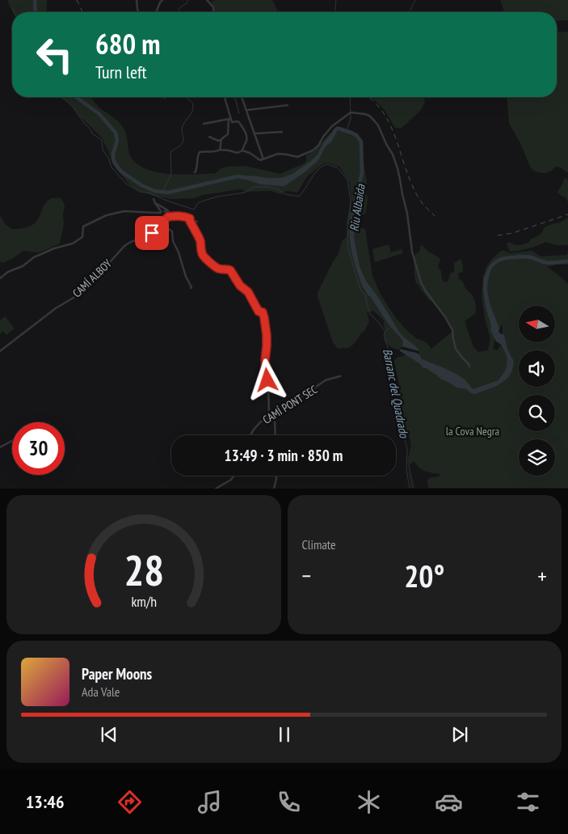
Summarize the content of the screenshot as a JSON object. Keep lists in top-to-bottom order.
{
  "streets": {
    "street": ["CAMÍ ALBOY", "CAMÍ PONT SEC"]
  },
  "water": ["Riu Albaida", "Barranc del Quadrado"],
  "parks": ["la Cova Negra"],
  "north": "left",
  "page": {
    "turn": ["680 m", "Turn left"],
    "limit": "30",
    "trip": "13:49 · 3 min · 850 m",
    "tile": "Climate",
    "heat": ["−", "20°", "+"],
    "song": ["Paper Moons", "Ada Vale"],
    "tabs": "13:46",
    "gauge": ["28", "km/h"]
  }
}
